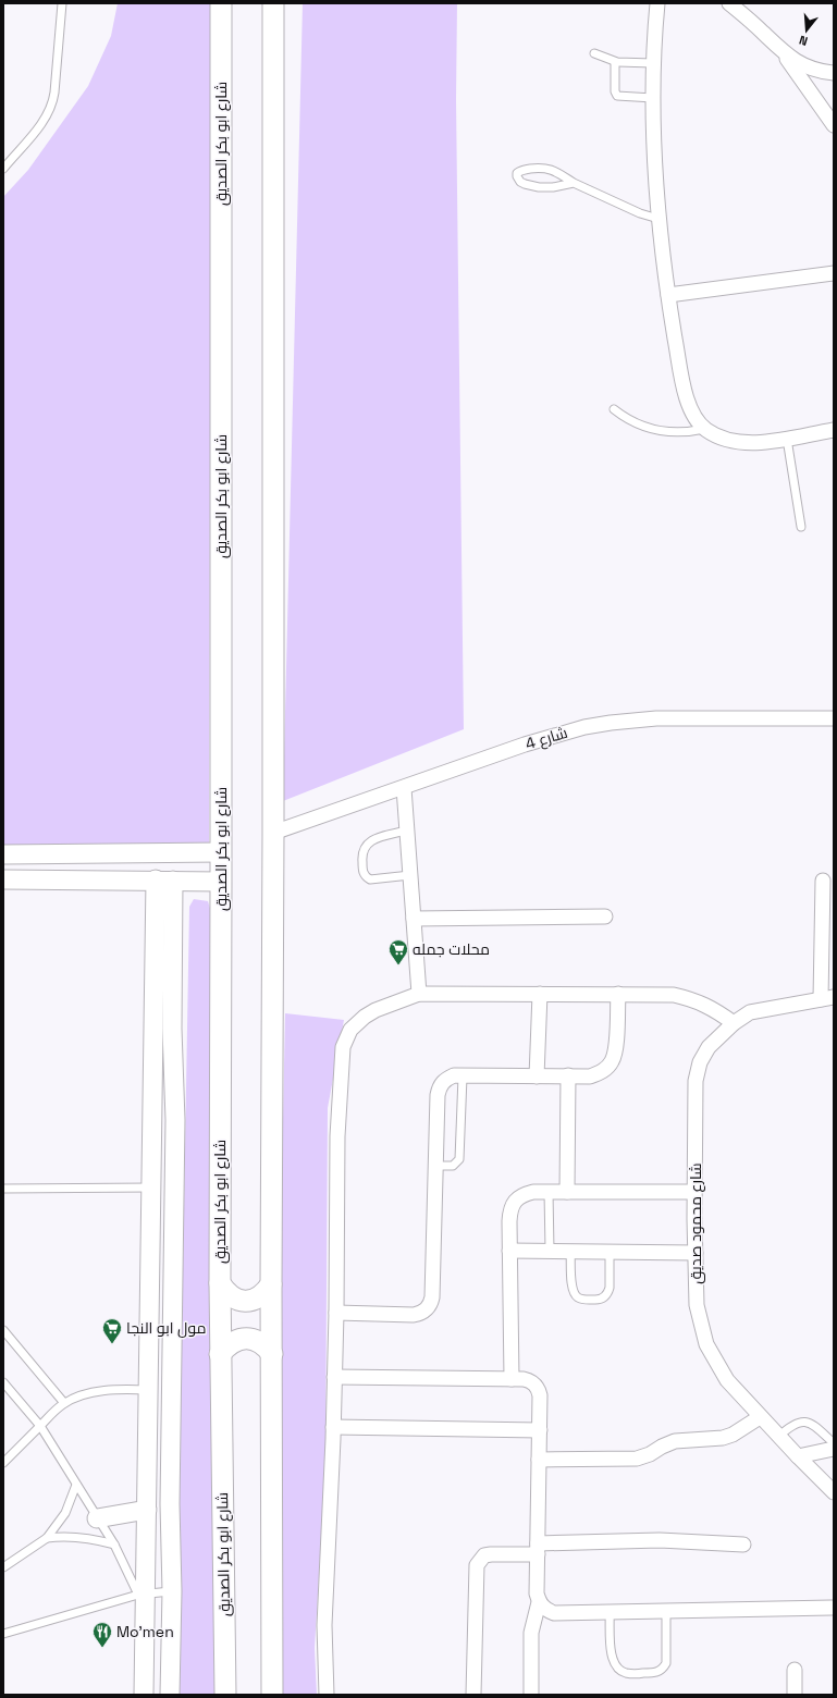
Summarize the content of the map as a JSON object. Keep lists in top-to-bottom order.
{
  "streets": {
    "main road": ["شارع ابو بكر الصديق"],
    "street": ["شارع 4", "شارع محمود صديق"]
  },
  "places": {
    "supermarket": ["محلات جمله", "مول ابو النجا"],
    "restaurant": ["Mo'men"]
  },
  "north": "bottom"
}
